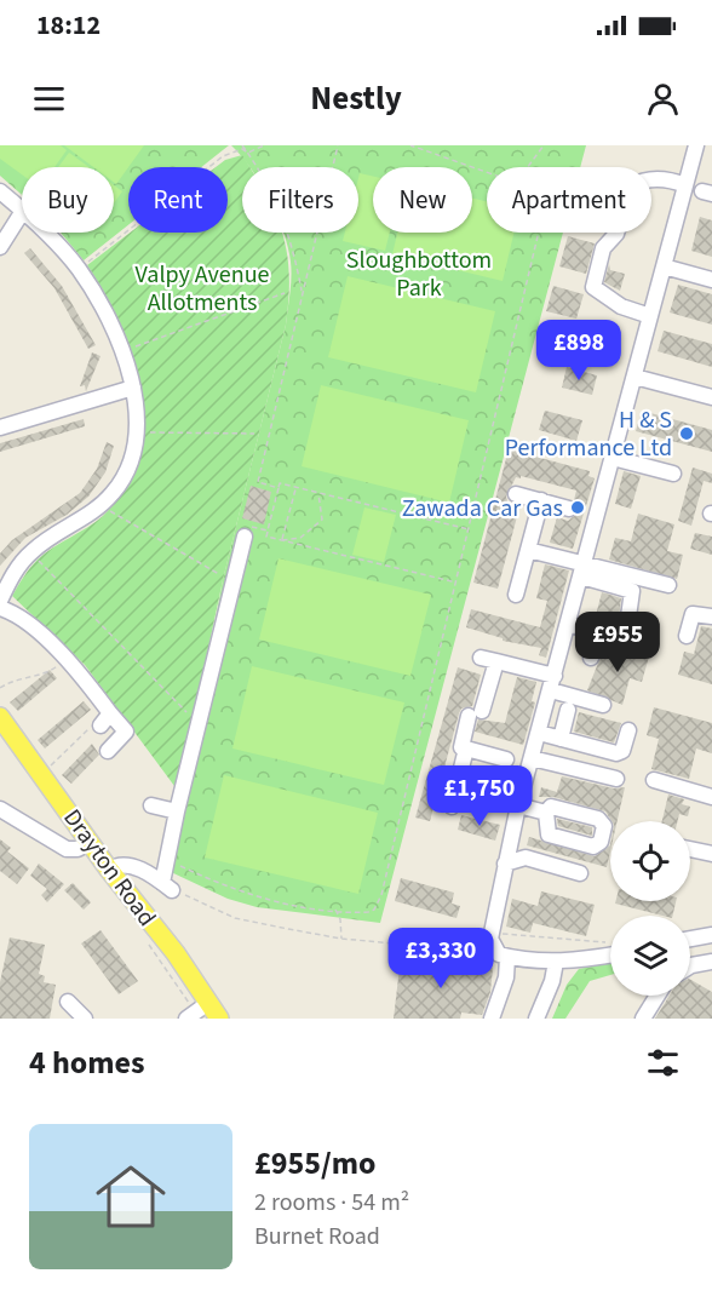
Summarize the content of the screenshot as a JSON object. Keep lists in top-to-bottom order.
{
  "streets": {
    "main road": ["Drayton Road"]
  },
  "parks": ["Sloughbottom Park", "Valpy Avenue Allotments"],
  "places": ["H & S Performance Ltd", "Zawada Car Gas"],
  "page": {
    "status": "18:12",
    "header": "Nestly",
    "chip": [
      "Buy",
      "Rent",
      "Filters",
      "New",
      "Apartment"
    ],
    "price": [
      "£898",
      "£955",
      "£1,750",
      "£3,330"
    ],
    "heading": "4 homes",
    "list": [
      {
        "name": "£955/mo",
        "note": "2 rooms · 54 m² · Burnet Road"
      }
    ]
  }
}
